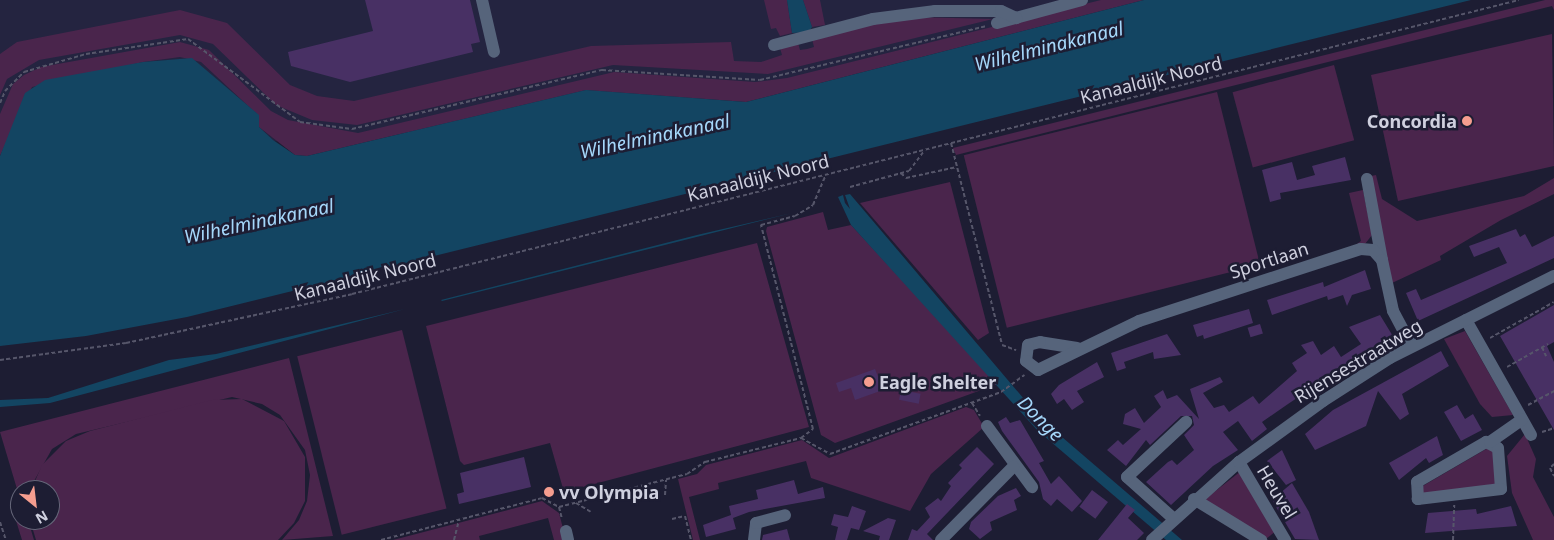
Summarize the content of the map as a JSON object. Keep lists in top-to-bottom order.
{
  "streets": {
    "street": ["Sportlaan", "Rijensestraatweg", "Heuvel"],
    "path": ["Kanaaldijk Noord"]
  },
  "crossings": [
    ["Rijensestraatweg", "Heuvel"]
  ],
  "water": ["Wilhelminakanaal", "Donge"],
  "places": ["Concordia", "Eagle Shelter", "vv Olympia"],
  "north": "bottom right"
}
